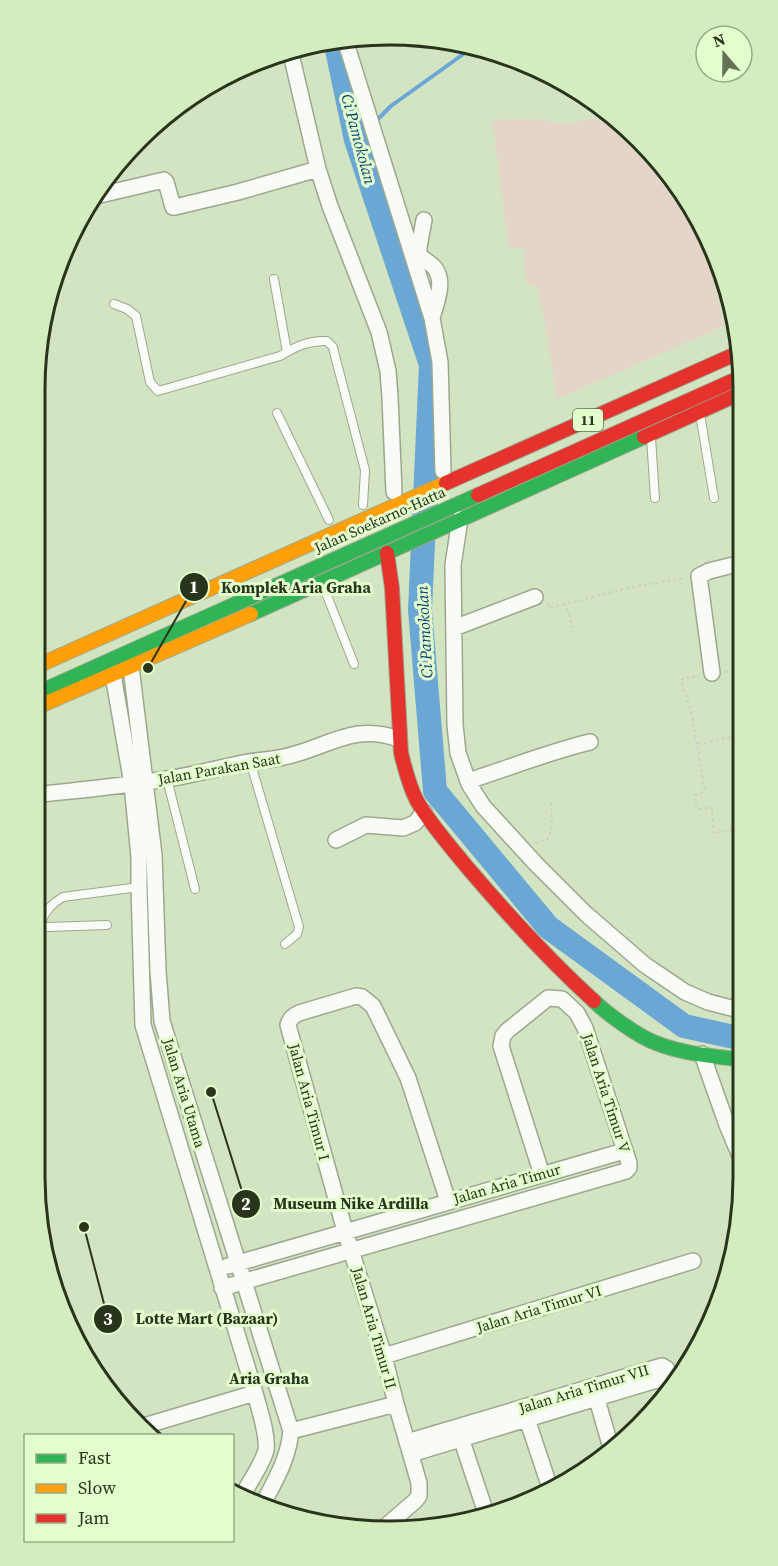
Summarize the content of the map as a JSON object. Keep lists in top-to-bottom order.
{
  "streets": {
    "main road": ["11", "Jalan Soekarno-Hatta"],
    "street": [
      "Jalan Parakan Saat",
      "Jalan Aria Utama",
      "Jalan Aria Timur V",
      "Jalan Aria Timur I",
      "Jalan Aria Timur",
      "Jalan Aria Timur VI",
      "Jalan Aria Timur II",
      "Jalan Aria Timur VII"
    ]
  },
  "crossings": [
    ["Jalan Parakan Saat", "Jalan Aria Utama"],
    ["Jalan Aria Utama", "Jalan Aria Timur"],
    ["Jalan Aria Timur V", "Jalan Aria Timur"],
    ["Jalan Aria Timur I", "Jalan Aria Timur"],
    ["Jalan Aria Timur I", "Jalan Aria Timur II"],
    ["Jalan Aria Timur", "Jalan Aria Timur II"],
    ["Jalan Aria Timur VI", "Jalan Aria Timur II"],
    ["Jalan Aria Timur II", "Jalan Aria Timur VII"]
  ],
  "districts": ["Aria Graha"],
  "water": ["Ci Pamokolan"],
  "places": ["Komplek Aria Graha", "Museum Nike Ardilla", "Lotte Mart (Bazaar)"],
  "legend": ["Fast", "Slow", "Jam"],
  "north": "top"
}
